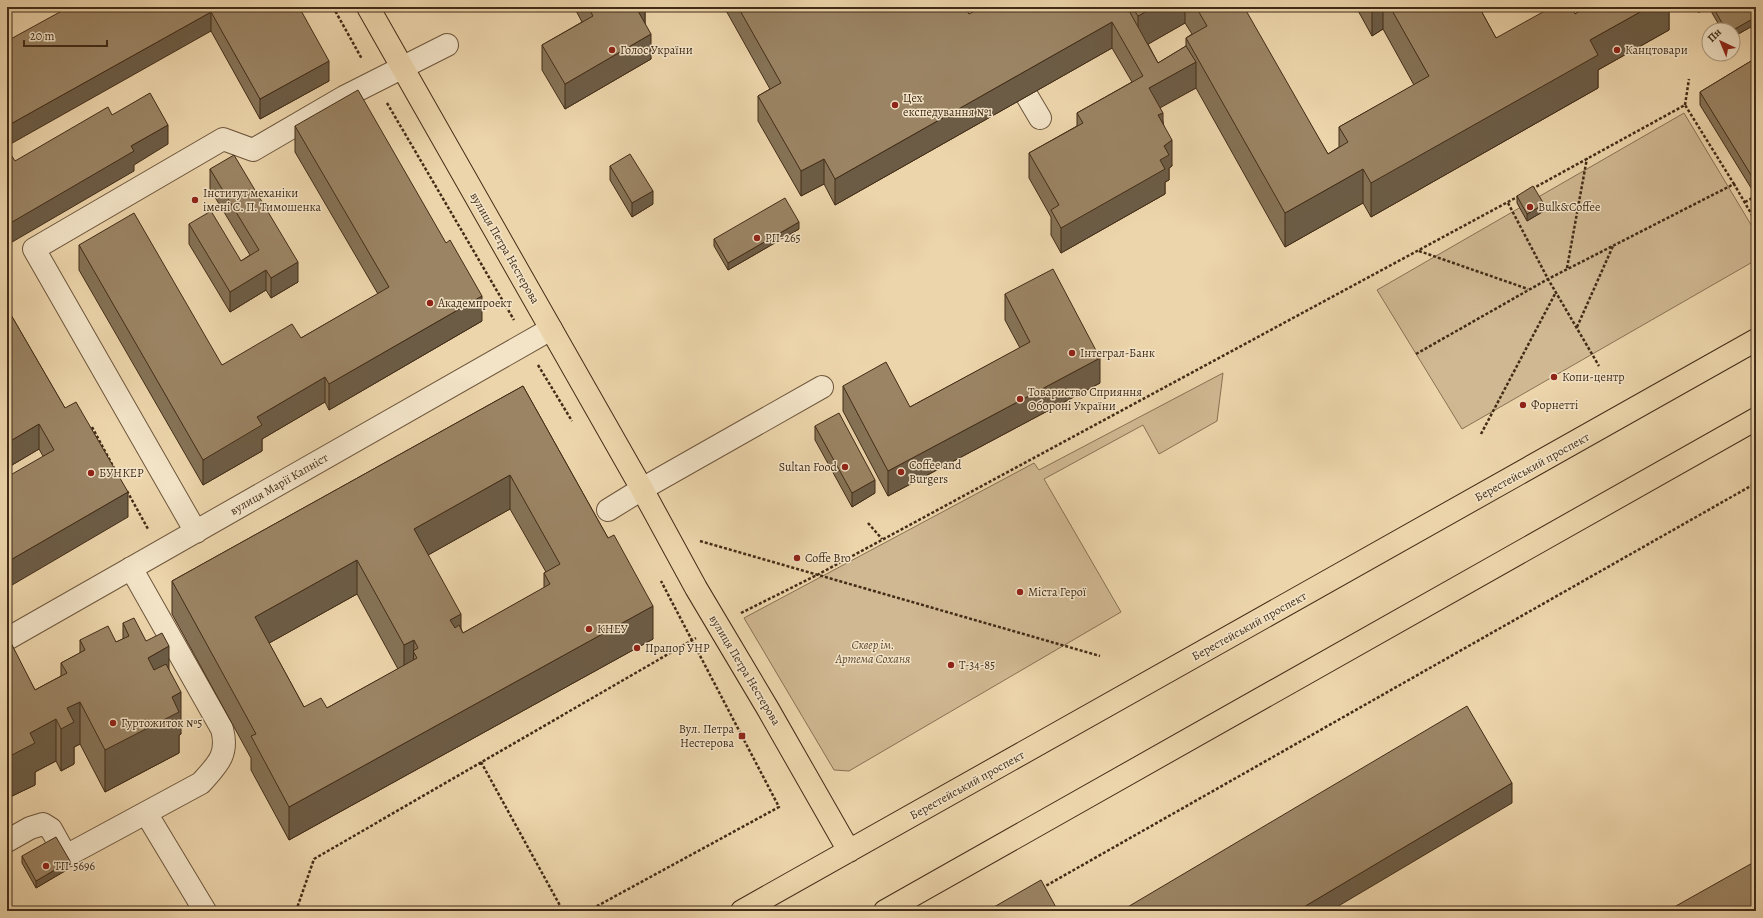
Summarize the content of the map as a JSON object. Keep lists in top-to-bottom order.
{
  "streets": {
    "main road": ["вулиця Петра Нестерова", "Берестейський проспект"],
    "street": ["вулиця Марії Капніст"]
  },
  "crossings": [
    ["вулиця Петра Нестерова", "Берестейський проспект"],
    ["вулиця Петра Нестерова", "вулиця Марії Капніст"]
  ],
  "parks": ["Сквер ім. Артема Соханя"],
  "places": {
    "other": [
      "Голос України",
      "Канцтовари",
      "Цех експедування №1",
      "Інститут механіки імені С. П. Тимошенка",
      "Bulk&Coffee",
      "РП-265",
      "Академпроект",
      "Інтеграл-Банк",
      "Копи-центр",
      "Товариство Сприяння Обороні України",
      "Форнетті",
      "Sultan Food",
      "Coffee and Burgers",
      "БУНКЕР",
      "Coffe Bro",
      "Міста Герої",
      "КНЕУ",
      "Прапор УНР",
      "Т-34-85",
      "Гуртожиток №5",
      "ТП-5696"
    ],
    "transit": ["Вул. Петра Нестерова"]
  },
  "scale_bar": "20 m",
  "north": "top left"
}
